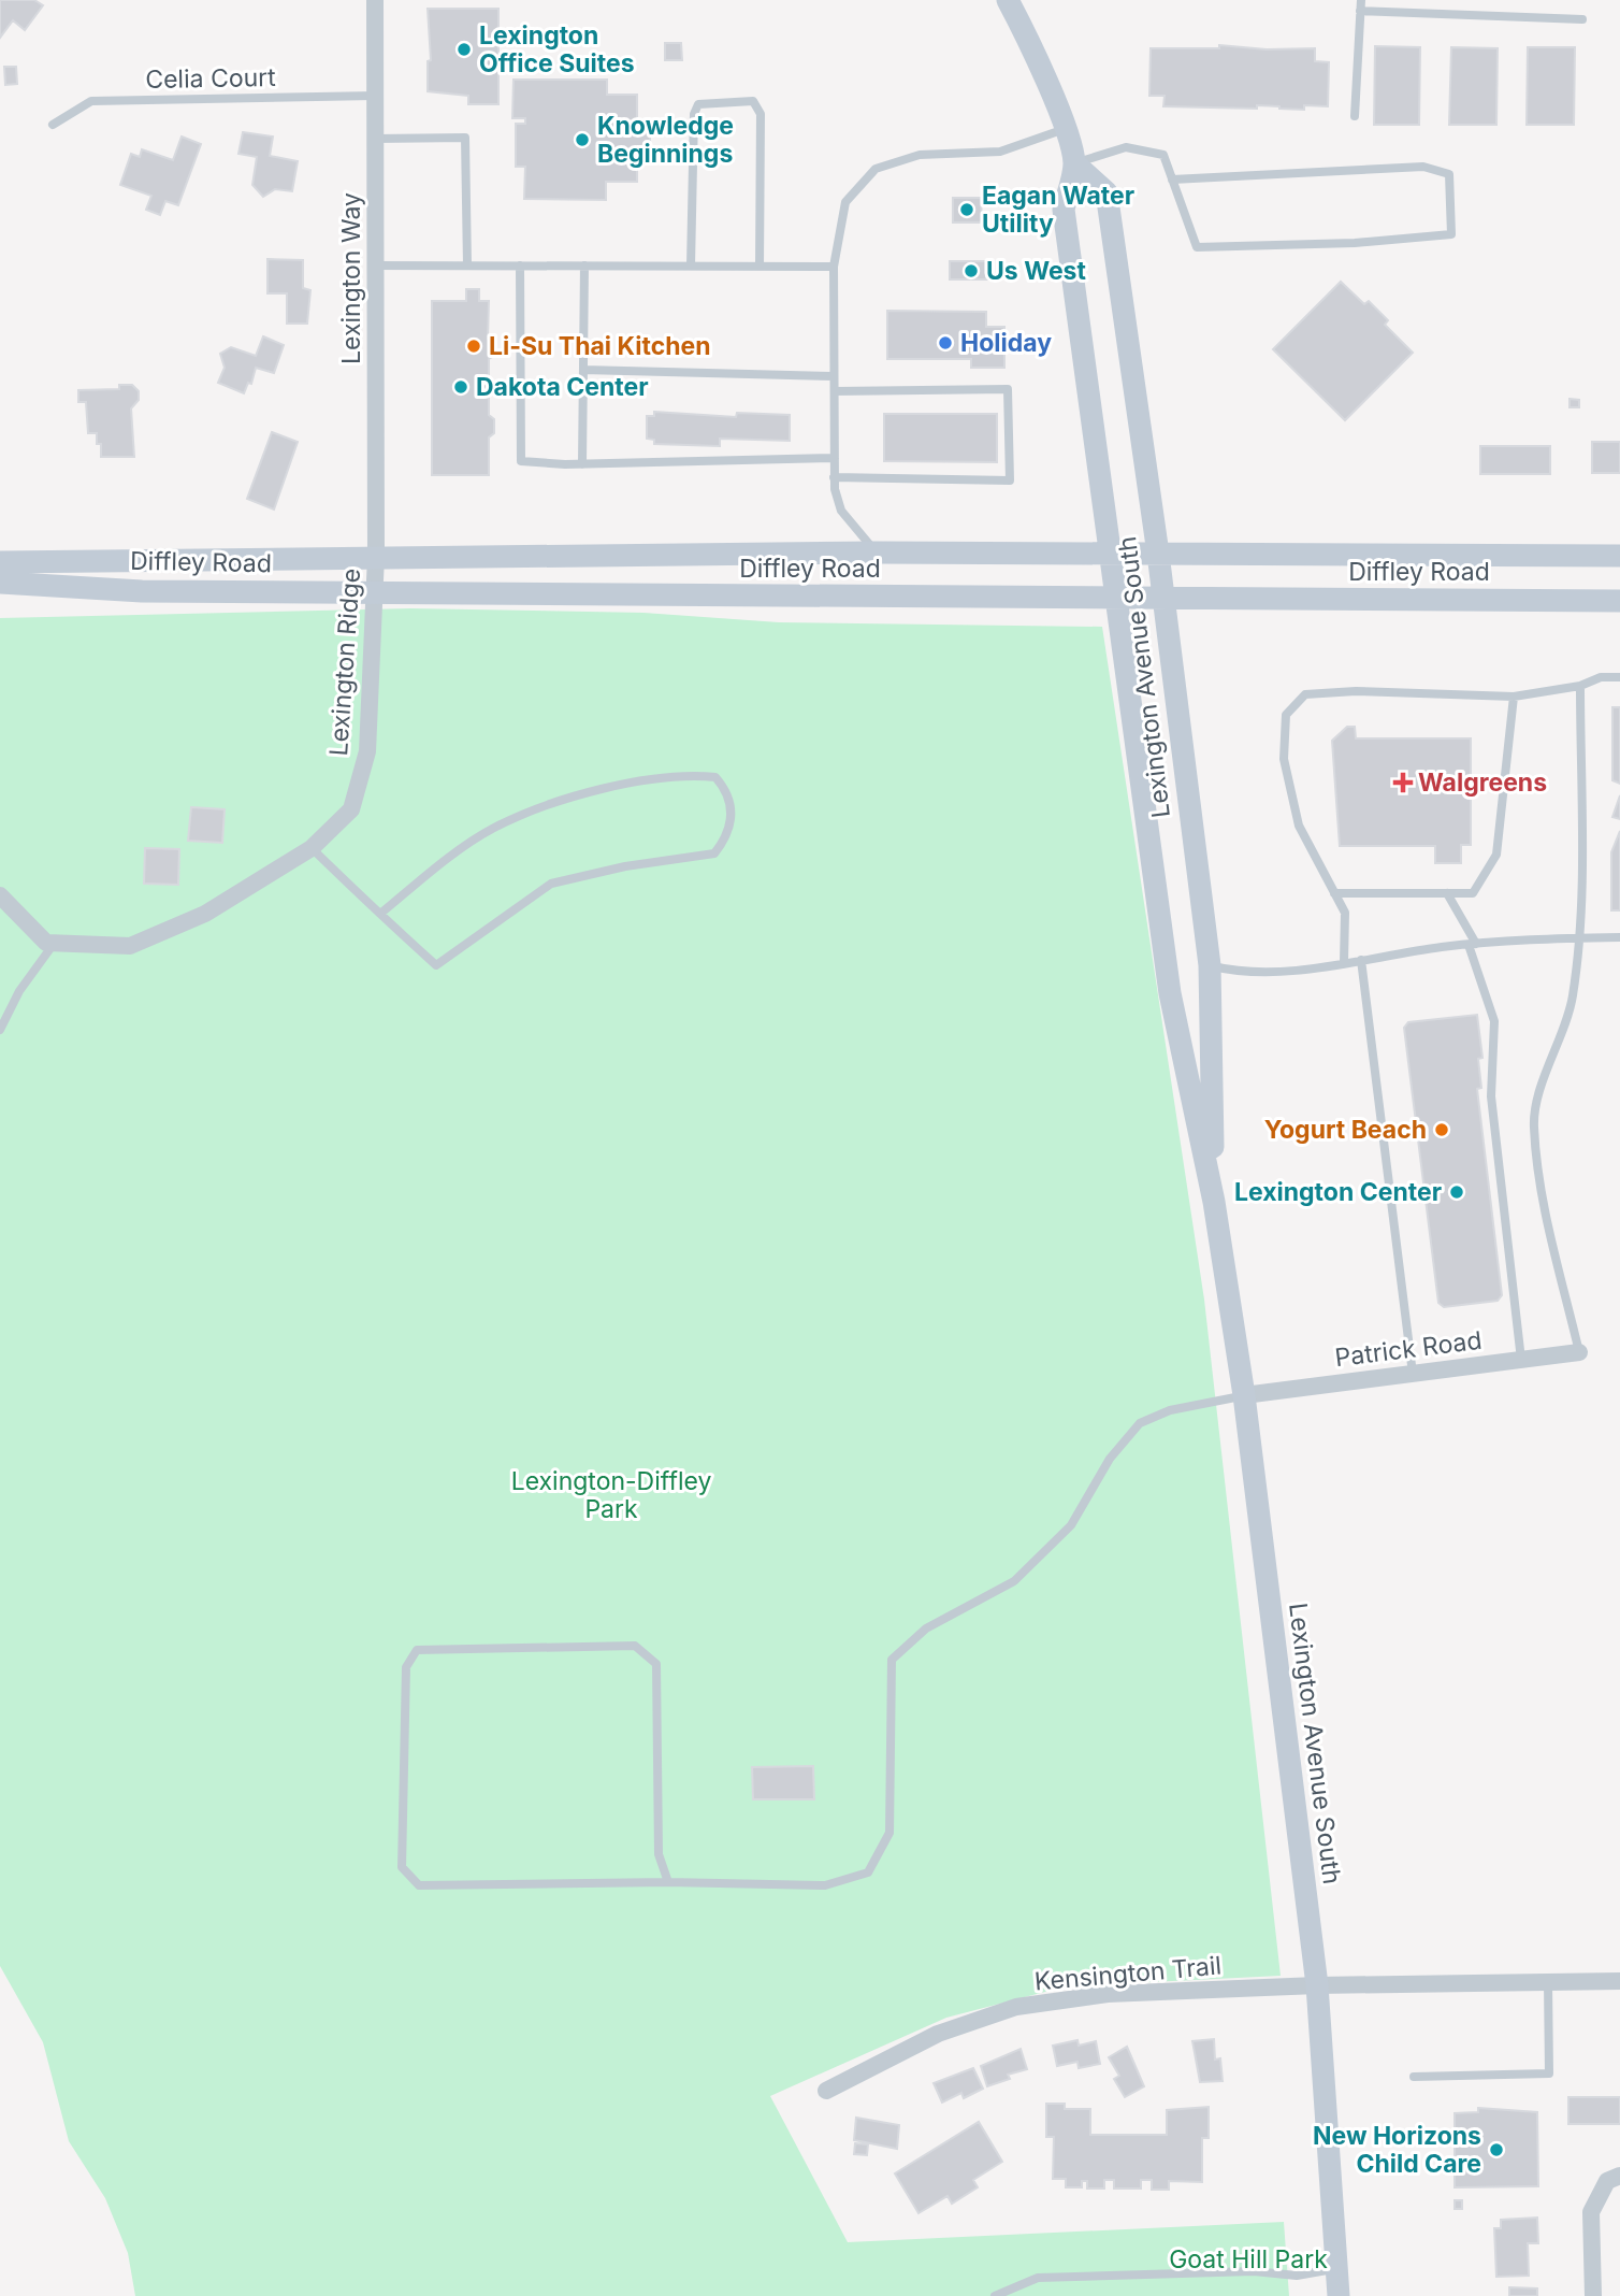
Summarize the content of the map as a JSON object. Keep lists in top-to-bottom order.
{
  "streets": {
    "street": [
      "Lexington Way",
      "Diffley Road",
      "Lexington Ridge",
      "Lexington Avenue South",
      "Patrick Road",
      "Kensington Trail"
    ],
    "lane": ["Celia Court"]
  },
  "crossings": [
    ["Celia Court", "Lexington Way"],
    ["Lexington Way", "Diffley Road"],
    ["Lexington Way", "Lexington Ridge"],
    ["Diffley Road", "Lexington Ridge"],
    ["Diffley Road", "Lexington Avenue South"],
    ["Lexington Avenue South", "Patrick Road"],
    ["Lexington Avenue South", "Kensington Trail"]
  ],
  "parks": ["Lexington-Diffley Park", "Goat Hill Park"],
  "places": {
    "other": [
      "Lexington Office Suites",
      "Knowledge Beginnings",
      "Eagan Water Utility",
      "Us West",
      "Holiday",
      "Li-Su Thai Kitchen",
      "Dakota Center",
      "Yogurt Beach",
      "Lexington Center",
      "New Horizons Child Care"
    ],
    "health": ["Walgreens"]
  }
}
